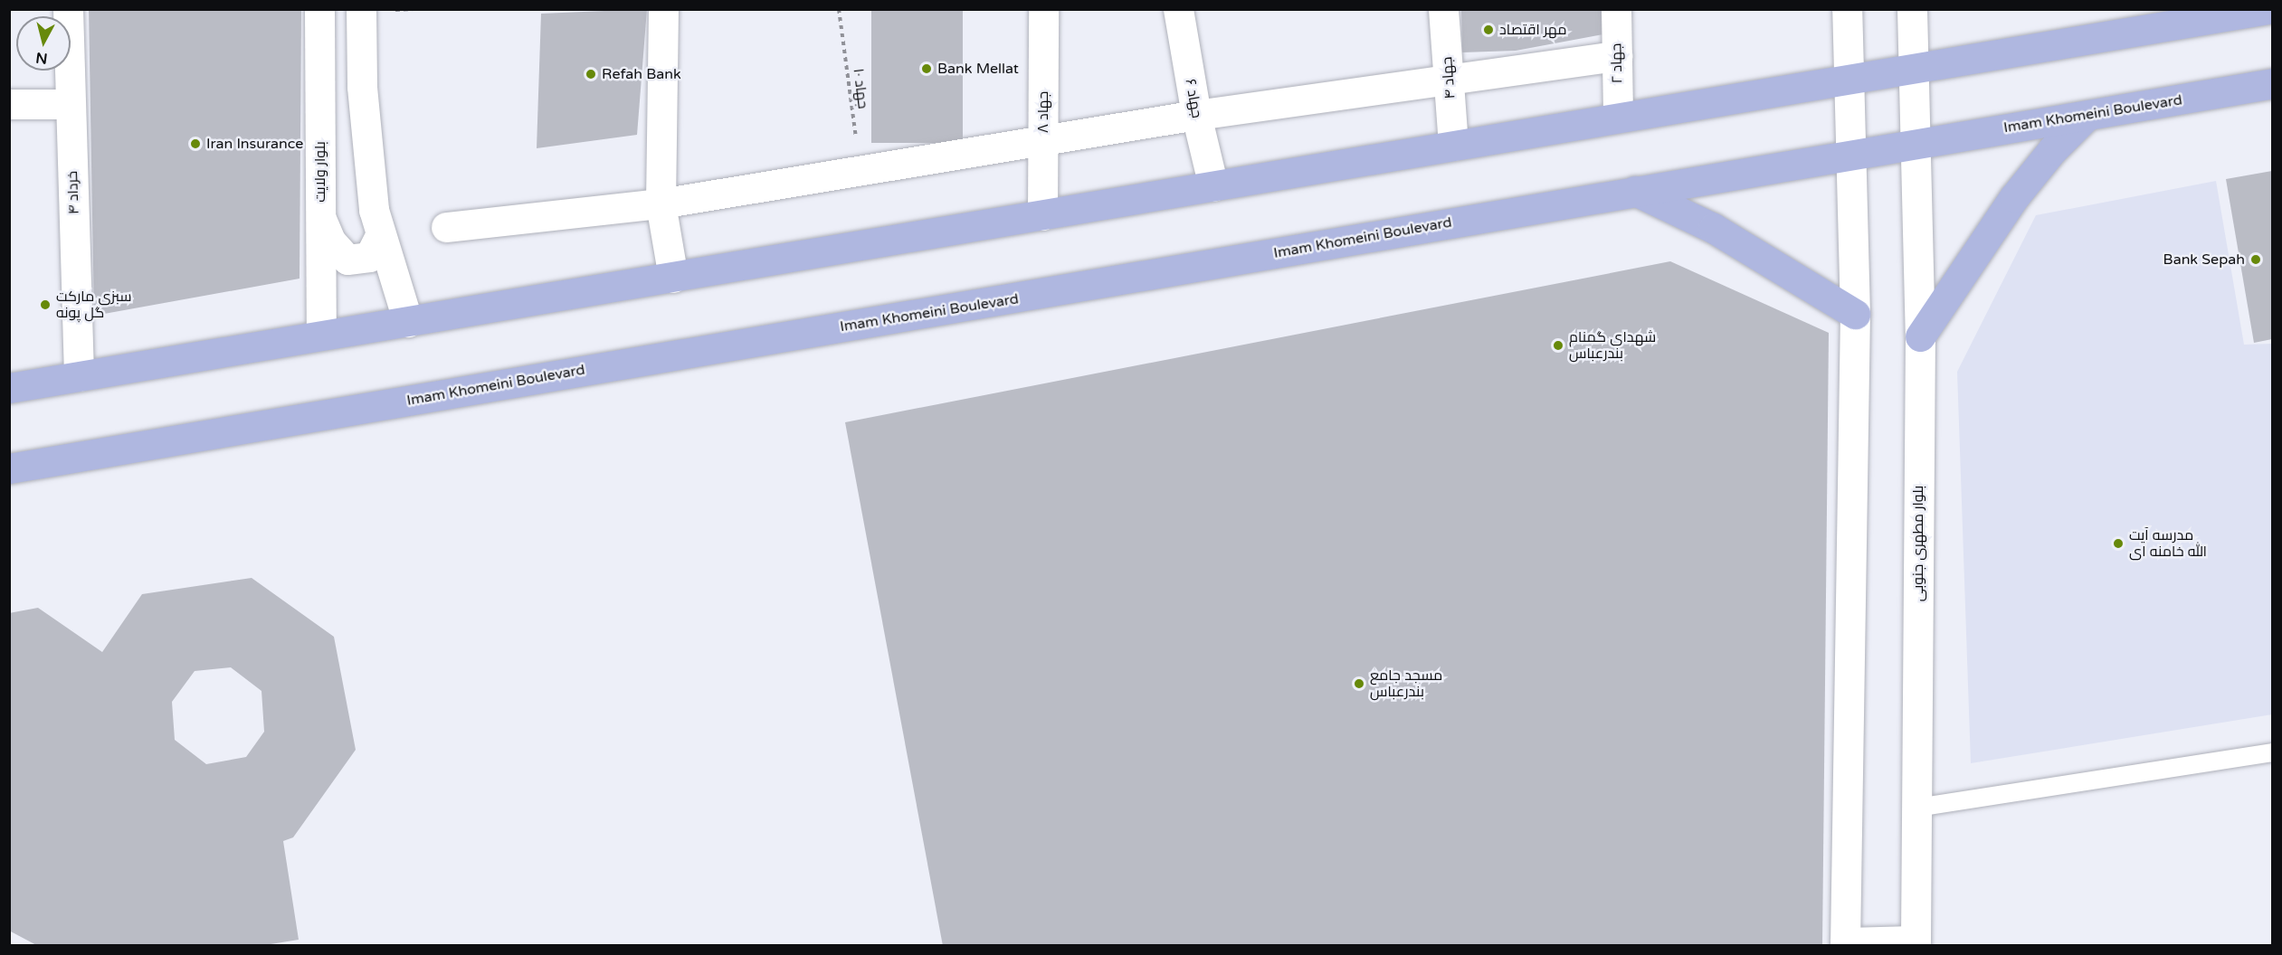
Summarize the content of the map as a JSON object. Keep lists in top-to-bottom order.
{
  "streets": {
    "main road": ["Imam Khomeini Boulevard"],
    "street": [
      "جهاد ۲",
      "جهاد ۴",
      "جهاد ۶",
      "جهاد ۸",
      "بلوار ولایت",
      "خرداد ۴",
      "بلوار مطهری جنوبی"
    ],
    "path": ["جهاد ۱۰"]
  },
  "crossings": [
    ["Imam Khomeini Boulevard", "بلوار مطهری جنوبی"]
  ],
  "places": [
    "مهر اقتصاد",
    "Bank Mellat",
    "Refah Bank",
    "Iran Insurance",
    "Bank Sepah",
    "سبزی مارکت گل پونه",
    "شهدای گمنام بندرعباس",
    "مدرسه آیت الله خامنه ای",
    "مسجد جامع بندرعباس"
  ],
  "north": "bottom"
}
